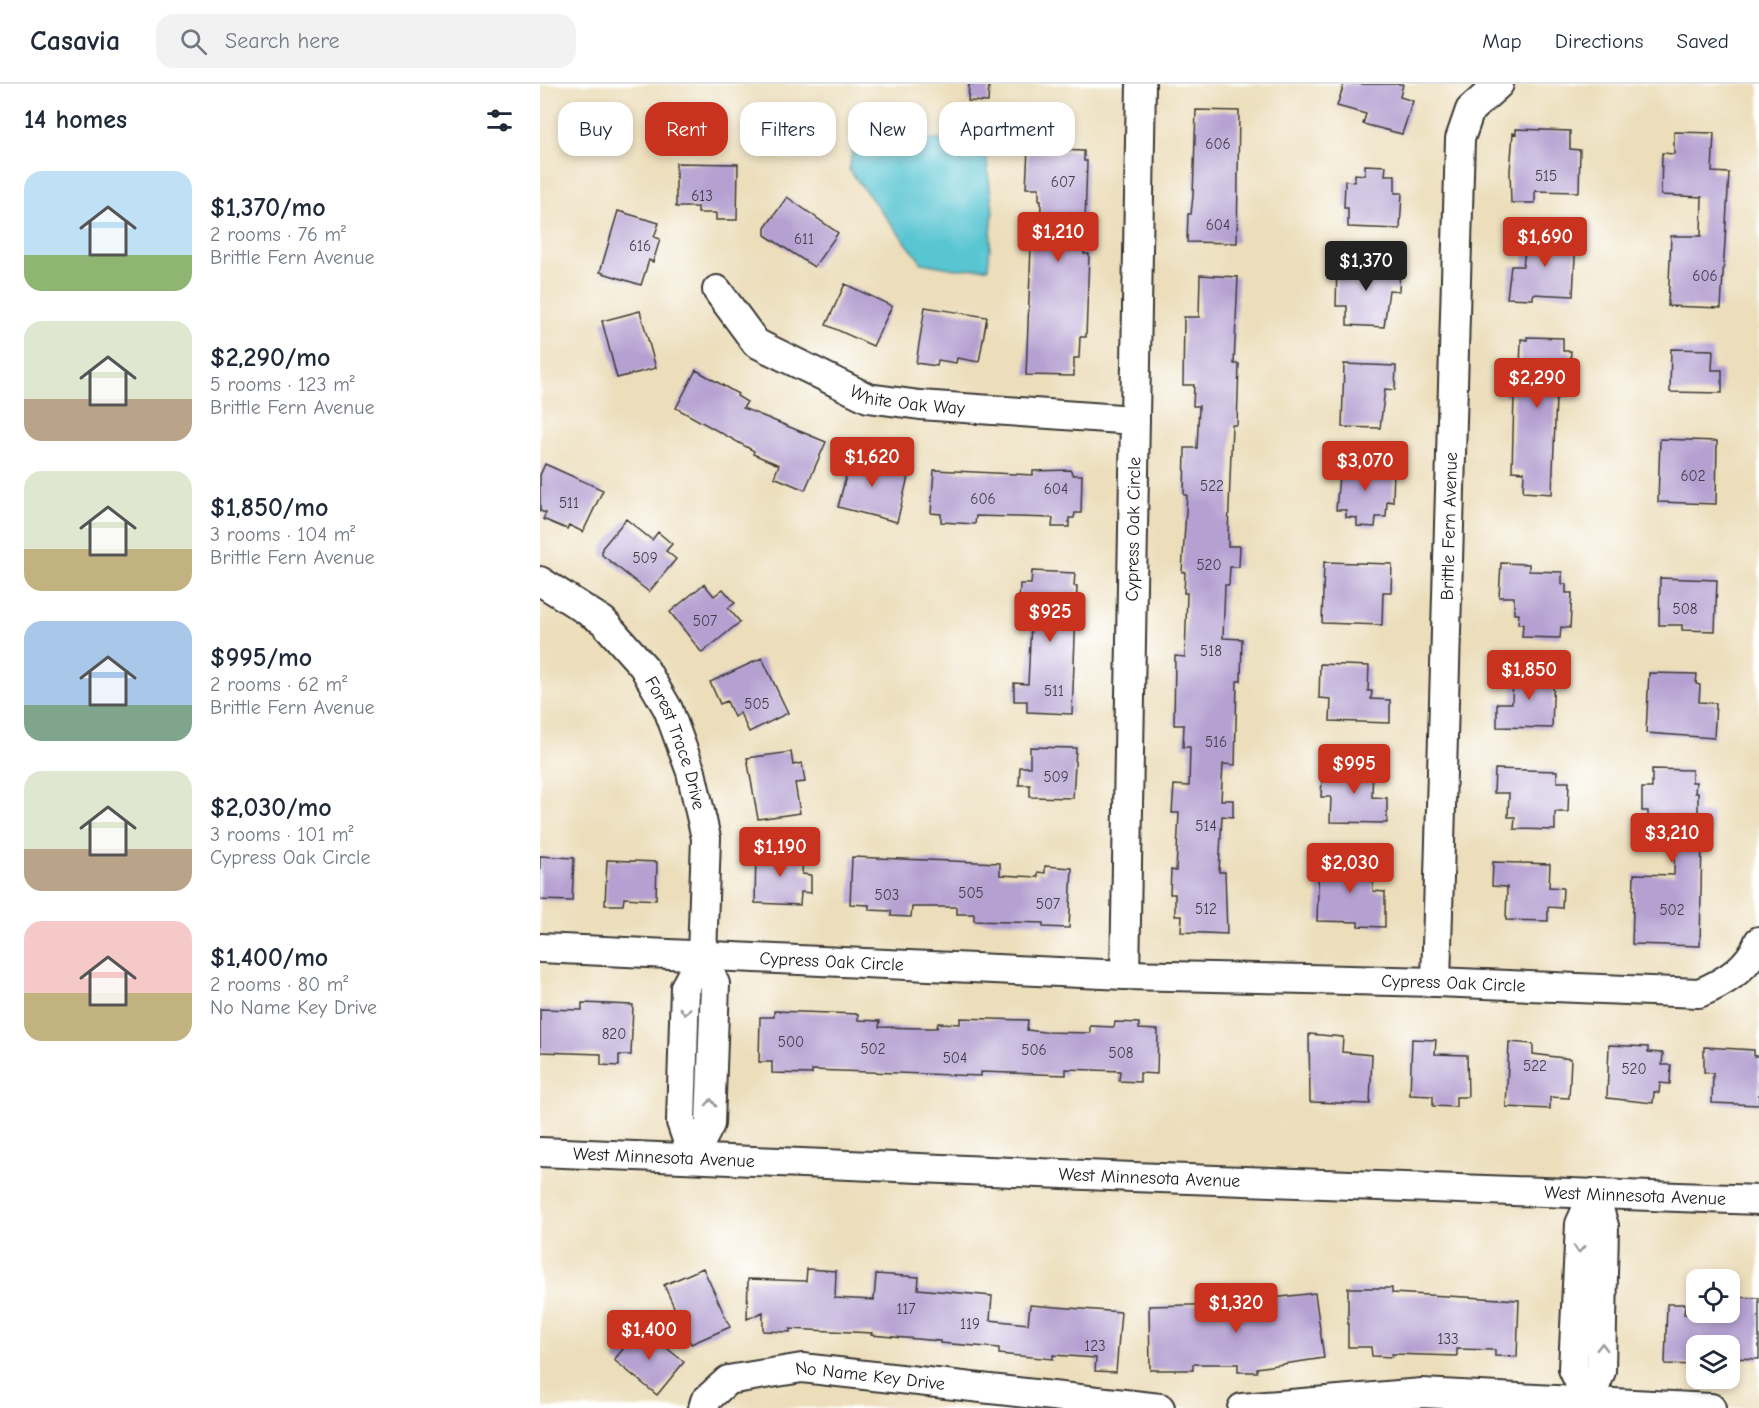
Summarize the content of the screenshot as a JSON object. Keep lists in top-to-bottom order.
{
  "streets": {
    "street": [
      "White Oak Way",
      "Brittle Fern Avenue",
      "Cypress Oak Circle",
      "Forest Trace Drive",
      "West Minnesota Avenue",
      "No Name Key Drive"
    ]
  },
  "crossings": [
    ["White Oak Way", "Cypress Oak Circle"],
    ["Brittle Fern Avenue", "Cypress Oak Circle"],
    ["Cypress Oak Circle", "Forest Trace Drive"],
    ["Forest Trace Drive", "West Minnesota Avenue"]
  ],
  "house_numbers": [
    "606",
    "515",
    "607",
    "613",
    "604",
    "611",
    "616",
    "606",
    "602",
    "522",
    "604",
    "606",
    "511",
    "509",
    "520",
    "508",
    "507",
    "518",
    "511",
    "505",
    "516",
    "509",
    "514",
    "505",
    "503",
    "507",
    "512",
    "502",
    "820",
    "500",
    "502",
    "506",
    "508",
    "504",
    "522",
    "520",
    "117",
    "119",
    "133",
    "123"
  ],
  "page": {
    "header": "Casavia",
    "search": "Search here",
    "nav": ["Map", "Directions", "Saved"],
    "heading": "14 homes",
    "chip": [
      "Buy",
      "Rent",
      "Filters",
      "New",
      "Apartment"
    ],
    "list": [
      {
        "name": "$1,370/mo",
        "note": "2 rooms · 76 m² · Brittle Fern Avenue"
      },
      {
        "name": "$2,290/mo",
        "note": "5 rooms · 123 m² · Brittle Fern Avenue"
      },
      {
        "name": "$1,850/mo",
        "note": "3 rooms · 104 m² · Brittle Fern Avenue"
      },
      {
        "name": "$995/mo",
        "note": "2 rooms · 62 m² · Brittle Fern Avenue"
      },
      {
        "name": "$2,030/mo",
        "note": "3 rooms · 101 m² · Cypress Oak Circle"
      },
      {
        "name": "$1,400/mo",
        "note": "2 rooms · 80 m² · No Name Key Drive"
      }
    ],
    "price": [
      "$1,210",
      "$1,690",
      "$1,370",
      "$2,290",
      "$1,620",
      "$3,070",
      "$925",
      "$1,850",
      "$995",
      "$3,210",
      "$1,190",
      "$2,030",
      "$1,320",
      "$1,400"
    ]
  }
}
